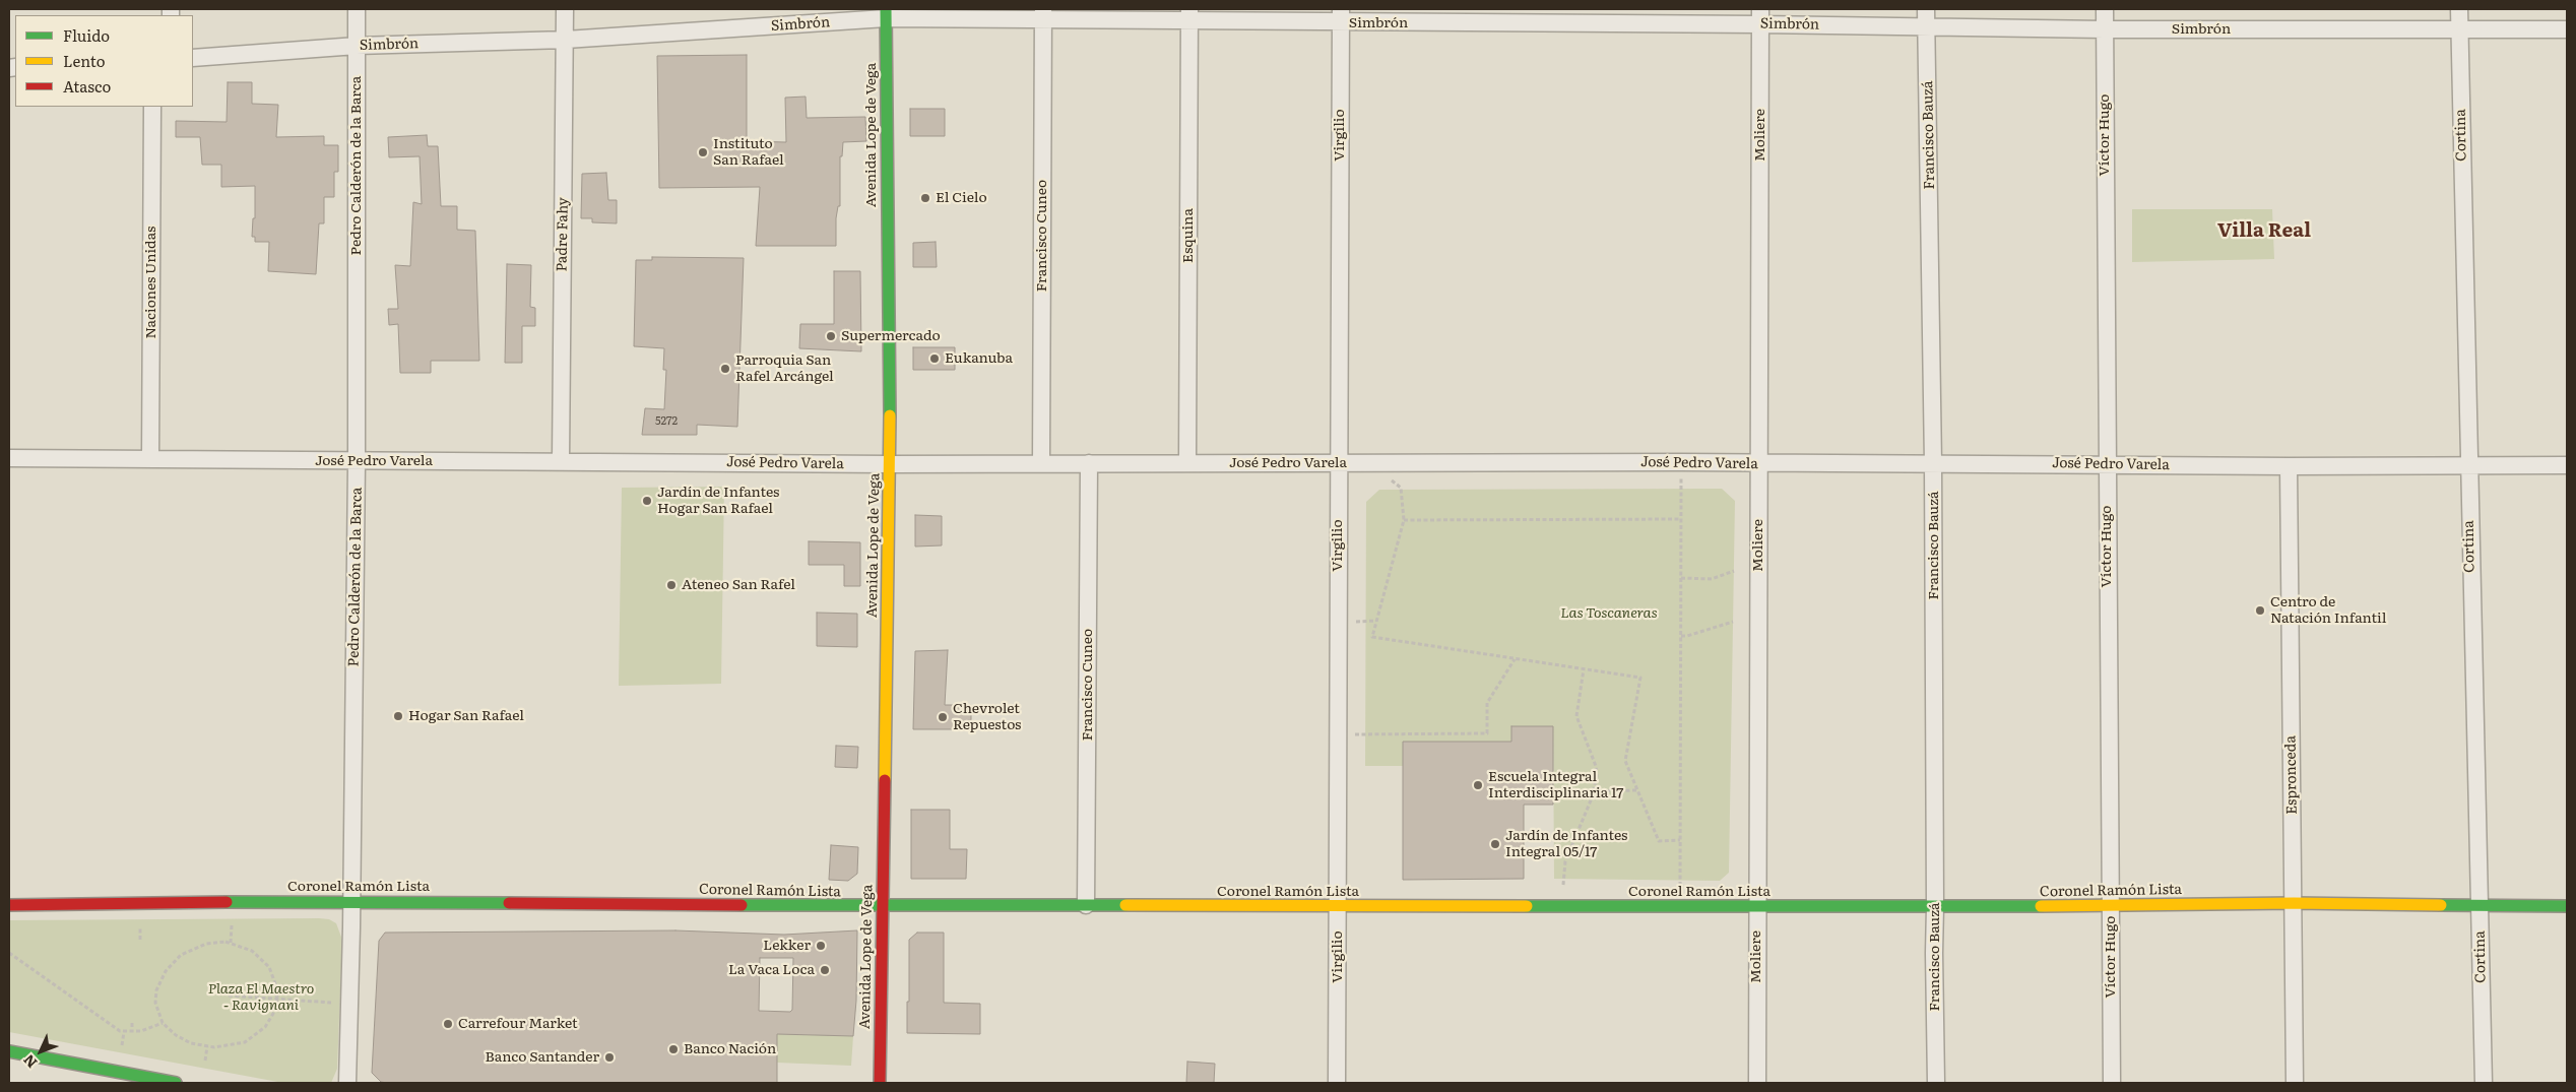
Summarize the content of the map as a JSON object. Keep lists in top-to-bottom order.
{
  "streets": {
    "street": [
      "Simbrón",
      "Avenida Lope de Vega",
      "Virgilio",
      "Moliere",
      "Francisco Bauzá",
      "Víctor Hugo",
      "Cortina",
      "Pedro Calderón de la Barca",
      "Padre Fahy",
      "Francisco Cuneo",
      "Esquina",
      "Naciones Unidas",
      "José Pedro Varela",
      "Espronceda",
      "Coronel Ramón Lista"
    ]
  },
  "crossings": [
    ["Simbrón", "Avenida Lope de Vega"],
    ["Simbrón", "Virgilio"],
    ["Simbrón", "Moliere"],
    ["Simbrón", "Francisco Bauzá"],
    ["Simbrón", "Víctor Hugo"],
    ["Simbrón", "Cortina"],
    ["Simbrón", "Pedro Calderón de la Barca"],
    ["Simbrón", "Padre Fahy"],
    ["Simbrón", "Francisco Cuneo"],
    ["Simbrón", "Esquina"],
    ["Avenida Lope de Vega", "José Pedro Varela"],
    ["Avenida Lope de Vega", "Coronel Ramón Lista"],
    ["Virgilio", "José Pedro Varela"],
    ["Virgilio", "Coronel Ramón Lista"],
    ["Moliere", "José Pedro Varela"],
    ["Moliere", "Coronel Ramón Lista"],
    ["Francisco Bauzá", "José Pedro Varela"],
    ["Francisco Bauzá", "Coronel Ramón Lista"],
    ["Víctor Hugo", "José Pedro Varela"],
    ["Víctor Hugo", "Coronel Ramón Lista"],
    ["Cortina", "José Pedro Varela"],
    ["Cortina", "Coronel Ramón Lista"],
    ["Pedro Calderón de la Barca", "José Pedro Varela"],
    ["Pedro Calderón de la Barca", "Coronel Ramón Lista"],
    ["Padre Fahy", "José Pedro Varela"],
    ["Francisco Cuneo", "José Pedro Varela"],
    ["Francisco Cuneo", "Coronel Ramón Lista"],
    ["Esquina", "José Pedro Varela"],
    ["Naciones Unidas", "José Pedro Varela"],
    ["José Pedro Varela", "Espronceda"],
    ["Espronceda", "Coronel Ramón Lista"]
  ],
  "districts": ["Villa Real"],
  "parks": ["Las Toscaneras", "Plaza El Maestro - Ravignani"],
  "places": [
    "Instituto San Rafael",
    "El Cielo",
    "Supermercado",
    "Eukanuba",
    "Parroquia San Rafel Arcángel",
    "Jardín de Infantes Hogar San Rafael",
    "Ateneo San Rafel",
    "Centro de Natación Infantil",
    "Hogar San Rafael",
    "Chevrolet Repuestos",
    "Escuela Integral Interdisciplinaria 17",
    "Jardín de Infantes Integral 05/17",
    "Lekker",
    "La Vaca Loca",
    "Carrefour Market",
    "Banco Nación",
    "Banco Santander"
  ],
  "house_numbers": ["5272"],
  "legend": ["Fluido", "Lento", "Atasco"],
  "north": "bottom left"
}
